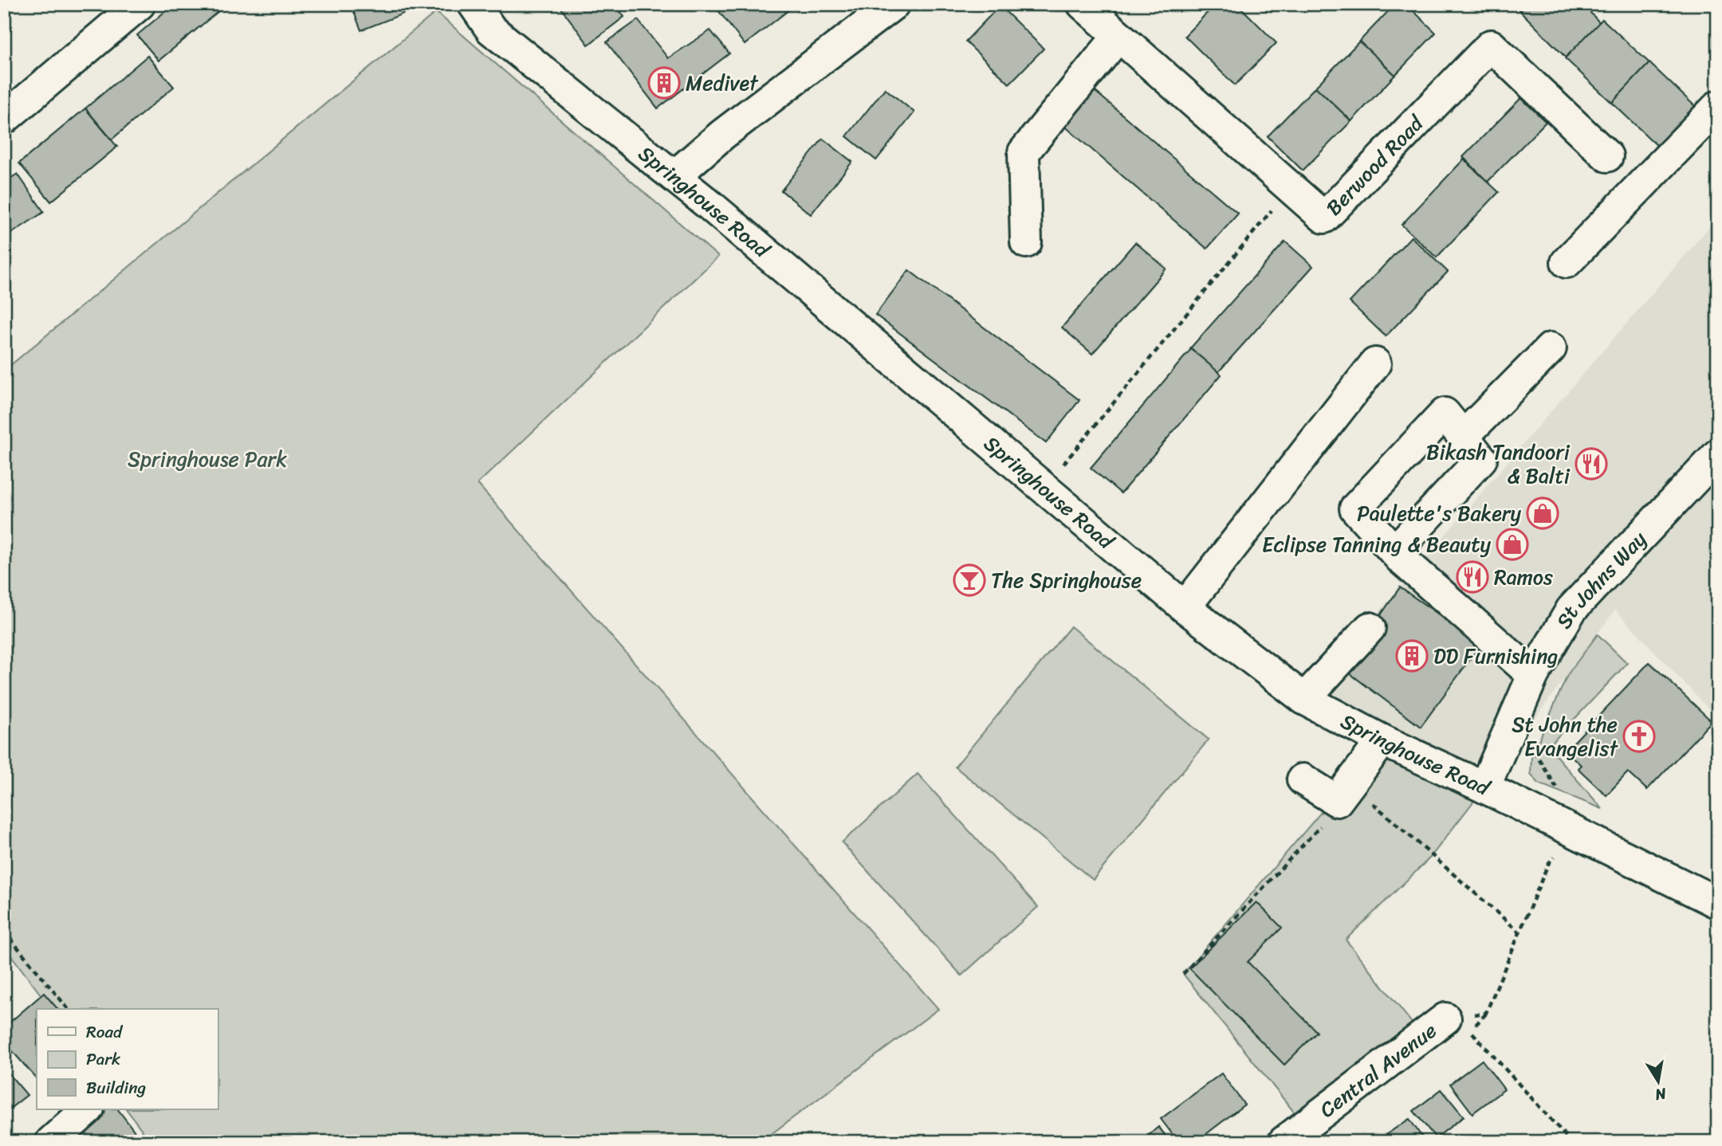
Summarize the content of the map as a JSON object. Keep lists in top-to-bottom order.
{
  "streets": {
    "street": [
      "Berwood Road",
      "Springhouse Road",
      "St Johns Way",
      "Central Avenue"
    ]
  },
  "crossings": [
    ["Springhouse Road", "St Johns Way"]
  ],
  "parks": ["Springhouse Park"],
  "places": {
    "building": ["Medivet", "DD Furnishing"],
    "restaurant": ["Bikash Tandoori & Balti", "Ramos"],
    "shop": ["Paulette's Bakery", "Eclipse Tanning & Beauty"],
    "bar": ["The Springhouse"],
    "church": ["St John the Evangelist"]
  },
  "legend": ["Road", "Park", "Building"],
  "north": "bottom"
}
